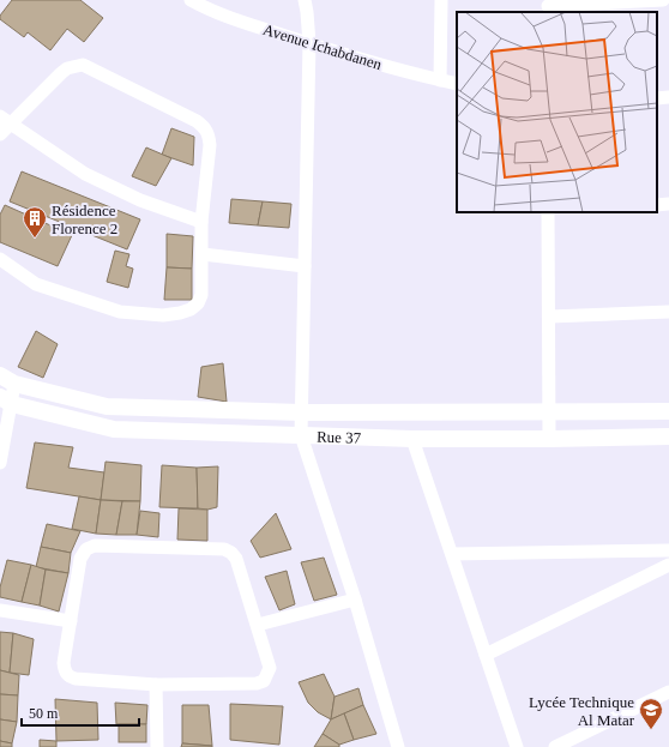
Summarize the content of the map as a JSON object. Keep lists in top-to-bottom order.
{
  "streets": {
    "street": ["Avenue Ichabdanen", "Rue 37"]
  },
  "places": {
    "building": ["Résidence Florence 2"],
    "school or university": ["Lycée Technique Al Matar"]
  },
  "scale_bar": "50 m"
}
